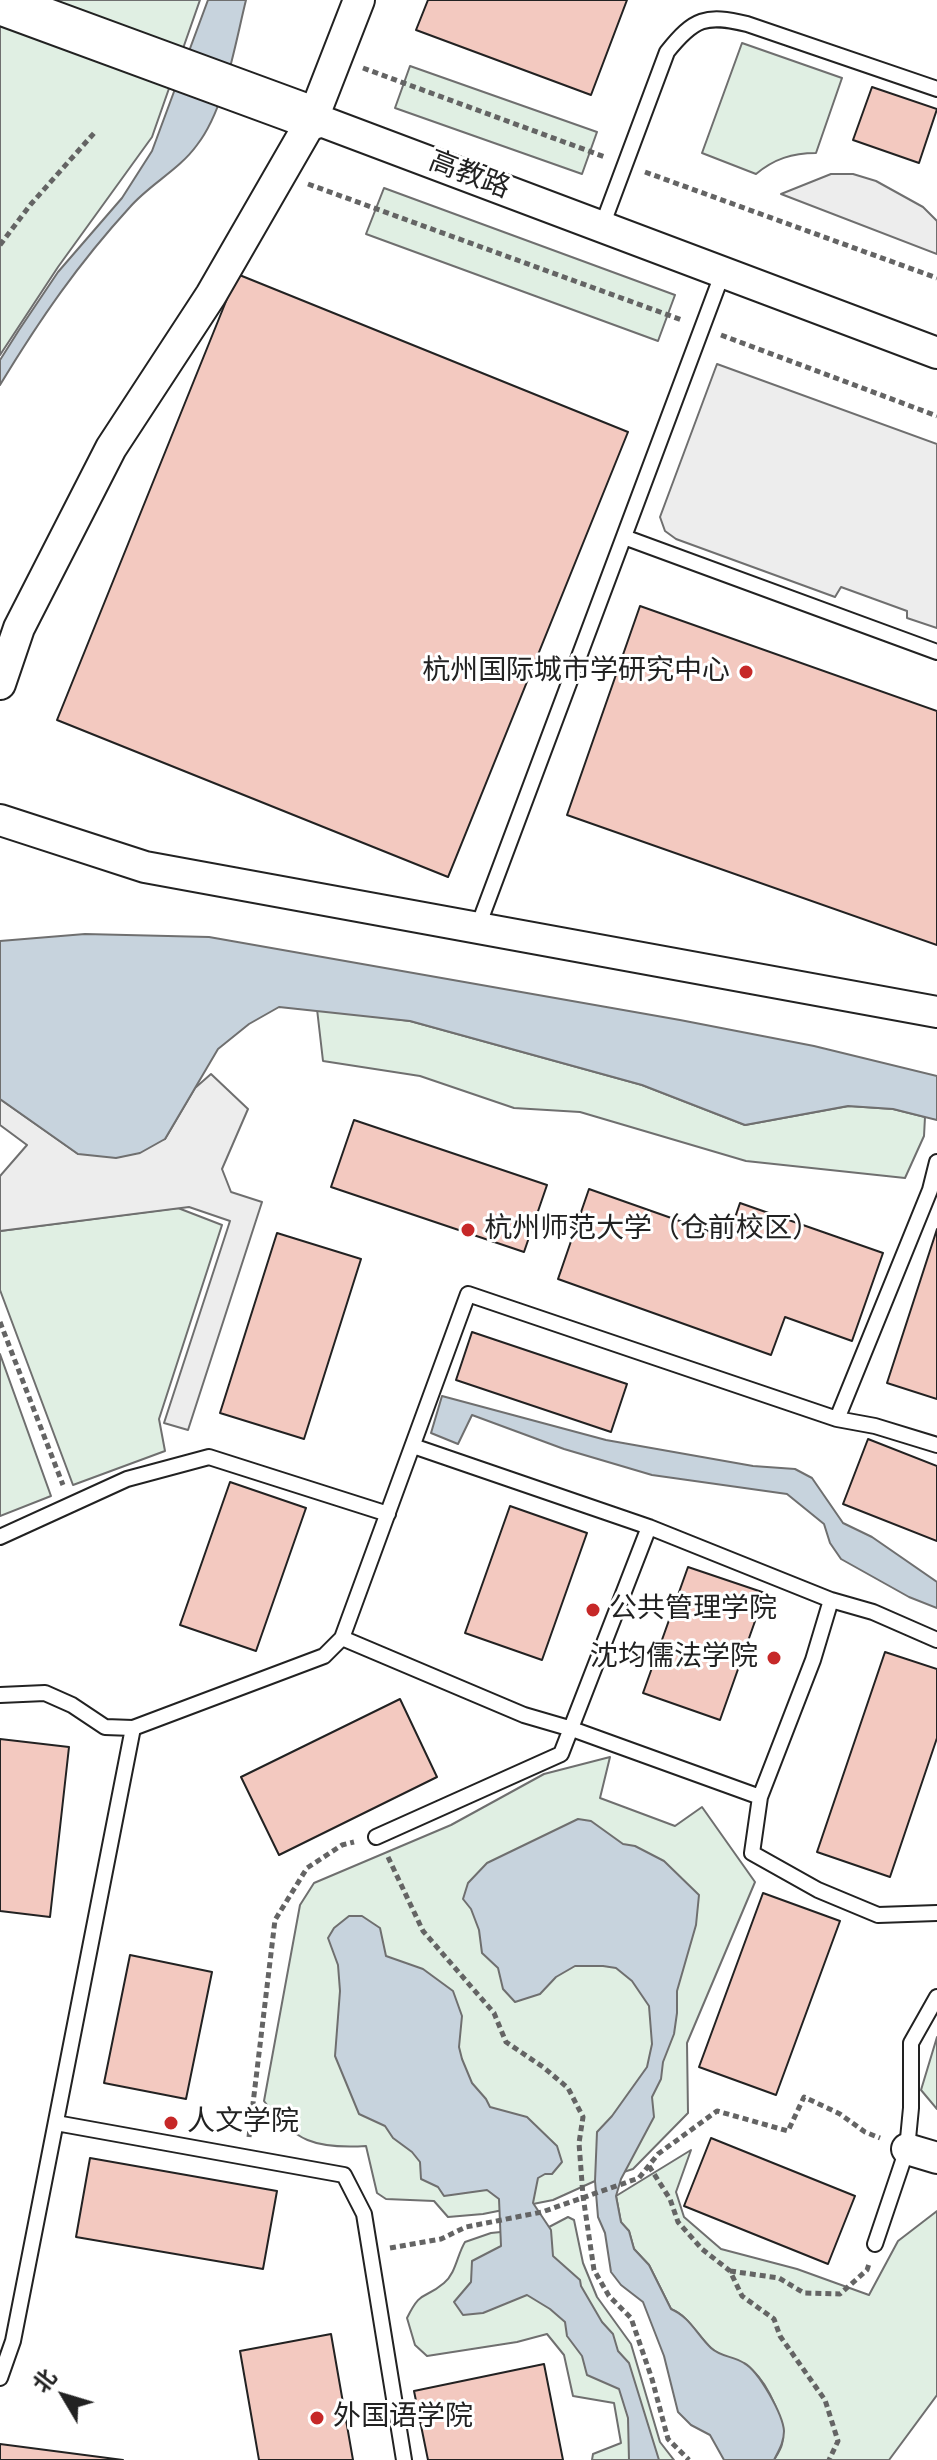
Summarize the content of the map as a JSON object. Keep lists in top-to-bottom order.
{
  "streets": {
    "street": ["高教路"]
  },
  "places": [
    "杭州国际城市学研究中心",
    "杭州师范大学（仓前校区）",
    "公共管理学院",
    "沈均儒法学院",
    "人文学院",
    "外国语学院"
  ],
  "north": "top left"
}
